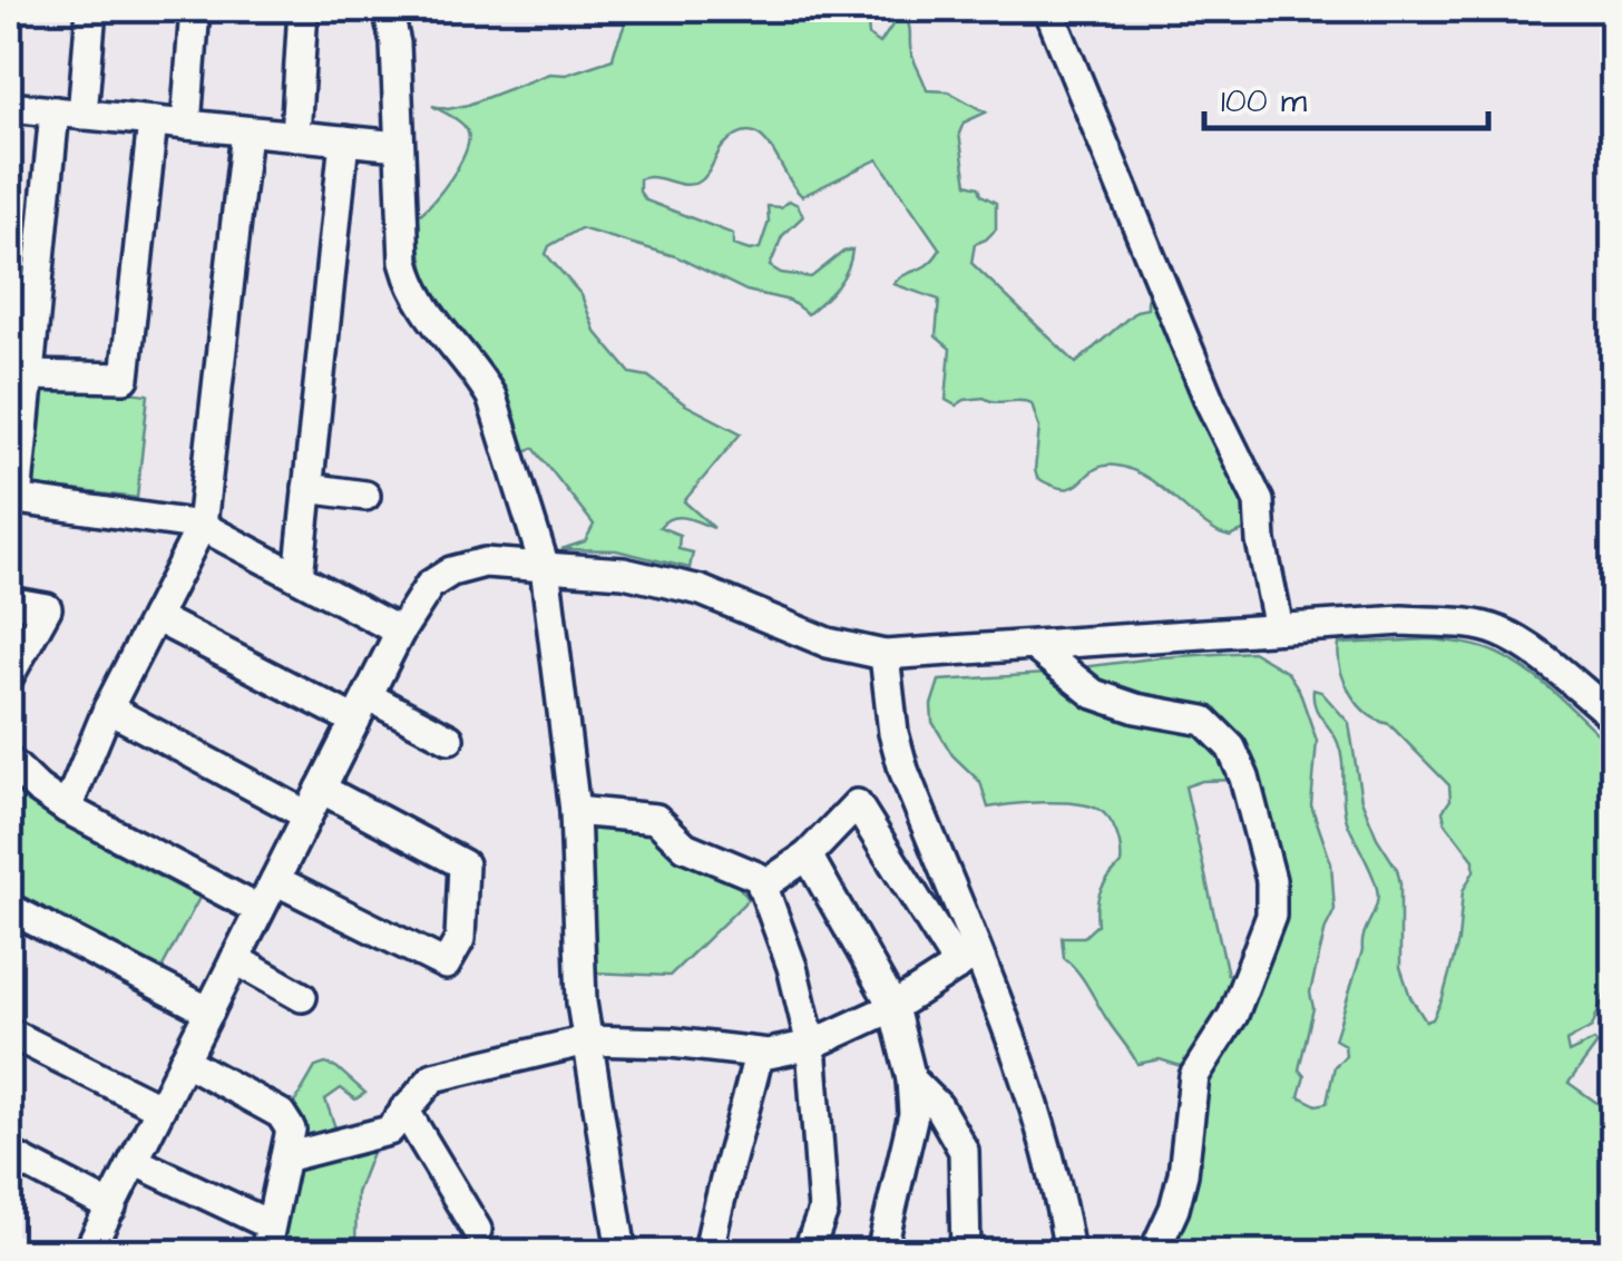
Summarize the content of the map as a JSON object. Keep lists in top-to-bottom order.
{
  "scale_bar": "100 m"
}
